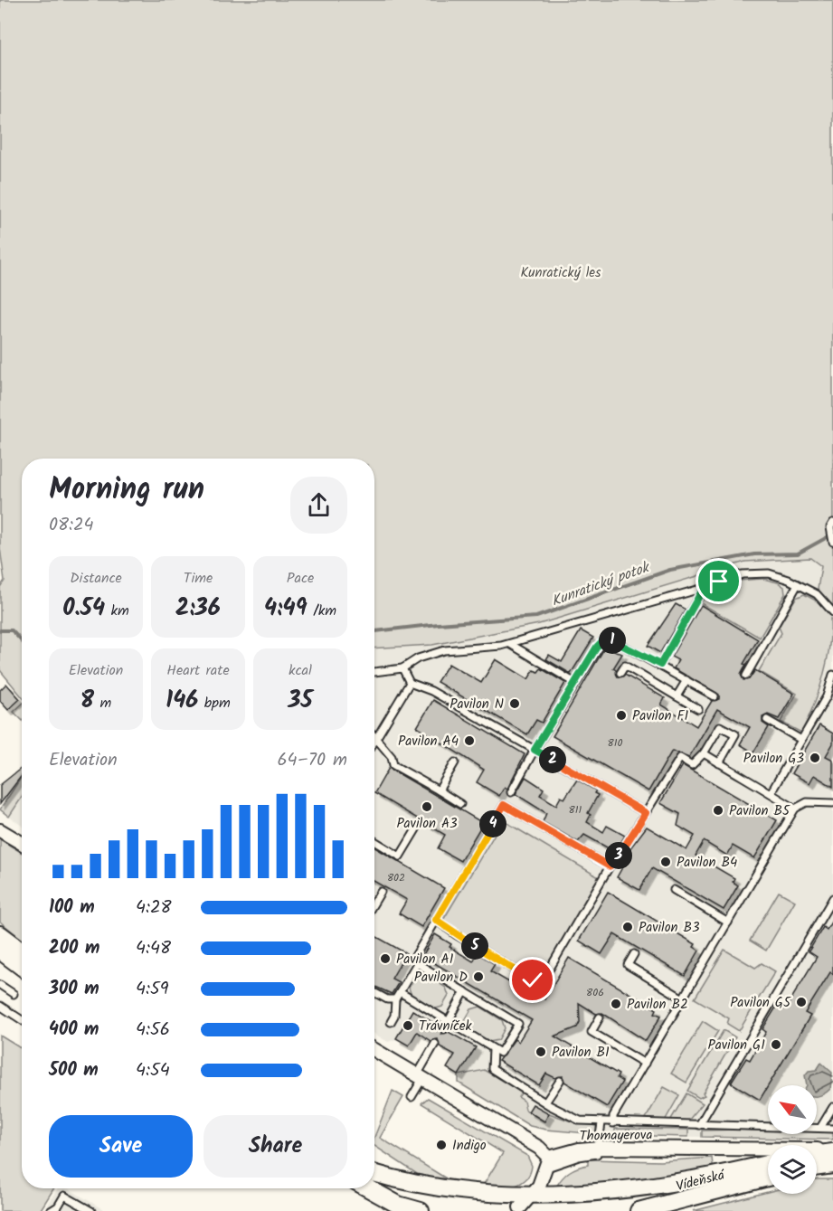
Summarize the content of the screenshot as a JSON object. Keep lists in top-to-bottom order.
{
  "streets": {
    "main road": ["Vídeňská"],
    "street": ["Thomayerova"]
  },
  "water": ["Kunratický potok"],
  "parks": ["Kunratický les"],
  "places": [
    "Pavilon N",
    "Pavilon F1",
    "Pavilon A4",
    "Pavilon G3",
    "Pavilon A3",
    "Pavilon B5",
    "Pavilon B4",
    "Pavilon B3",
    "Pavilon A1",
    "Pavilon D",
    "Pavilon G5",
    "Pavilon B2",
    "Trávníček",
    "Pavilon G1",
    "Pavilon B1",
    "Indigo"
  ],
  "house_numbers": [
    "810",
    "811",
    "802",
    "806"
  ],
  "north": "top left",
  "page": {
    "heading": ["Morning run", "08:24"],
    "stats": [
      ["Distance", "0.54 km"],
      ["Time", "2:36"],
      ["Pace", "4:49 /km"],
      ["Elevation", "8 m"],
      ["Heart rate", "146 bpm"],
      ["kcal", "35"]
    ],
    "pins": [
      "1",
      "2",
      "4",
      "3",
      "5"
    ],
    "chart": ["Elevation", "64–70 m"],
    "list": [
      {
        "name": "100 m",
        "note": "4:28"
      },
      {
        "name": "200 m",
        "note": "4:48"
      },
      {
        "name": "300 m",
        "note": "4:59"
      },
      {
        "name": "400 m",
        "note": "4:56"
      },
      {
        "name": "500 m",
        "note": "4:54"
      }
    ],
    "buttons": ["Save", "Share"]
  }
}
